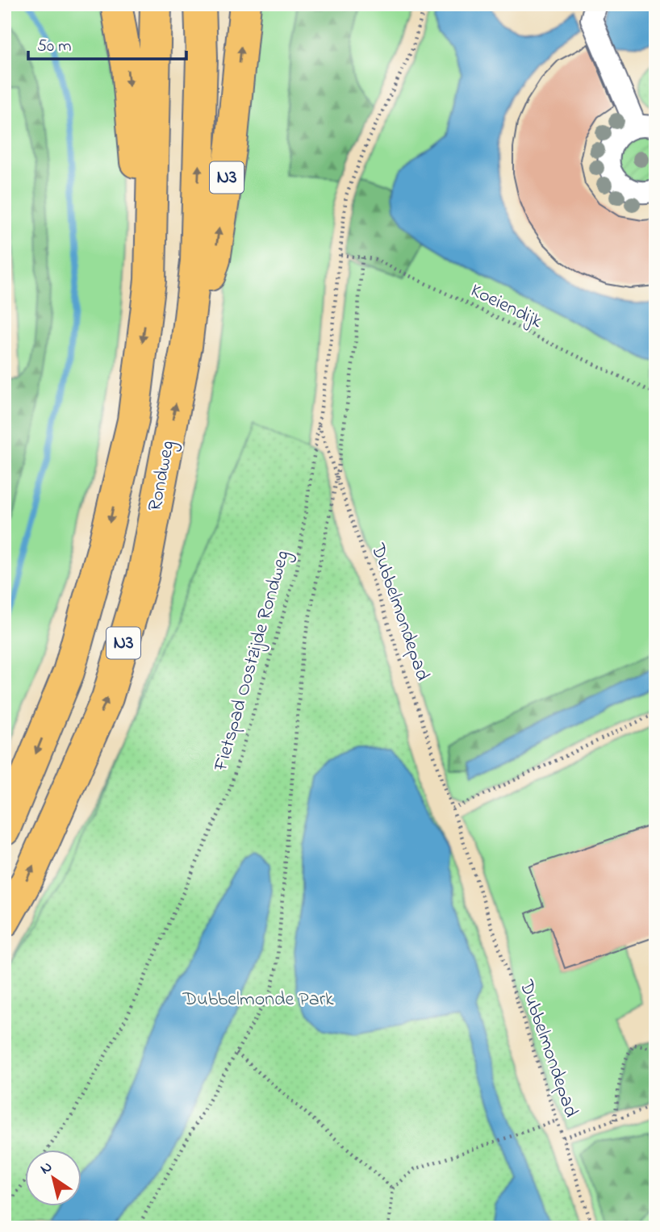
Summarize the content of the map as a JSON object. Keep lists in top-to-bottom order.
{
  "streets": {
    "highway": ["N3", "Rondweg"],
    "path": ["Koeiendijk", "Dubbelmondepad", "Fietspad Oostzijde Rondweg"]
  },
  "crossings": [
    ["N3", "Rondweg"],
    ["Koeiendijk", "Fietspad Oostzijde Rondweg"],
    ["Dubbelmondepad", "Fietspad Oostzijde Rondweg"]
  ],
  "parks": ["Dubbelmonde Park"],
  "scale_bar": "50 m",
  "north": "top left"
}
